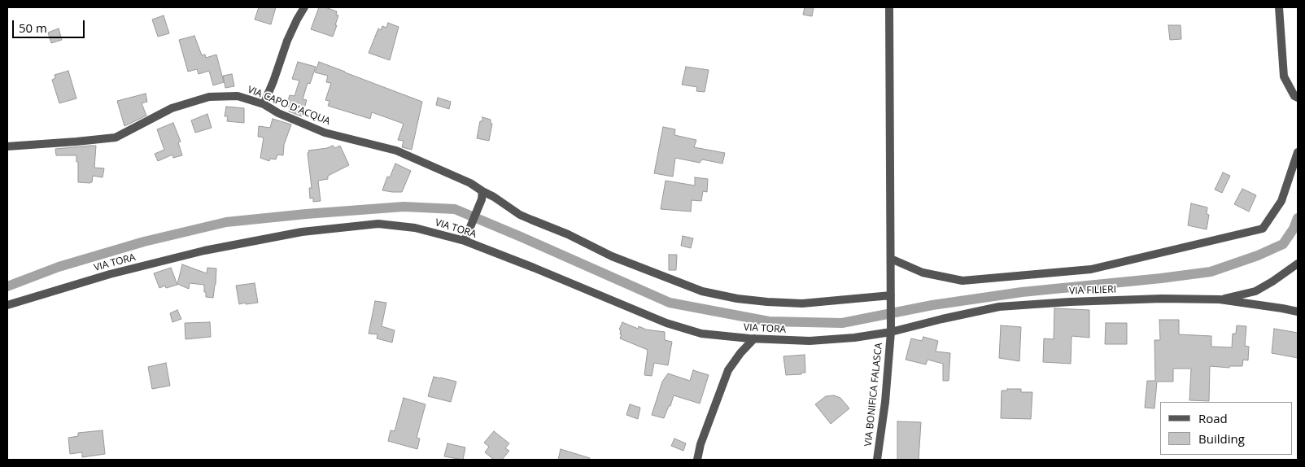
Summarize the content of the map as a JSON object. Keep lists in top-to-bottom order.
{
  "streets": {
    "street": [
      "VIA CAPO D'ACQUA",
      "VIA TORA",
      "VIA FILIERI",
      "VIA BONIFICA FALASCA"
    ]
  },
  "crossings": [
    ["VIA CAPO D'ACQUA", "VIA BONIFICA FALASCA"],
    ["VIA TORA", "VIA FILIERI"],
    ["VIA TORA", "VIA BONIFICA FALASCA"],
    ["VIA FILIERI", "VIA BONIFICA FALASCA"]
  ],
  "legend": ["Road", "Building"],
  "scale_bar": "50 m"
}
